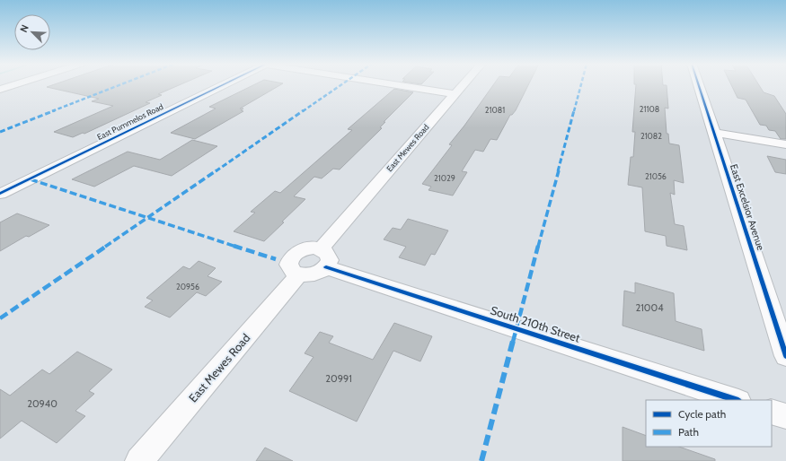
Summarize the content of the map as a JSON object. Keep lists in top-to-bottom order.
{
  "streets": {
    "street": [
      "East Pummelos Road",
      "East Mewes Road",
      "East Excelsior Avenue",
      "South 210th Street"
    ]
  },
  "crossings": [
    ["East Mewes Road", "South 210th Street"]
  ],
  "house_numbers": [
    "21108",
    "21081",
    "21082",
    "21056",
    "21029",
    "20956",
    "21004",
    "20991",
    "20940"
  ],
  "legend": ["Cycle path", "Path"],
  "north": "top left"
}
